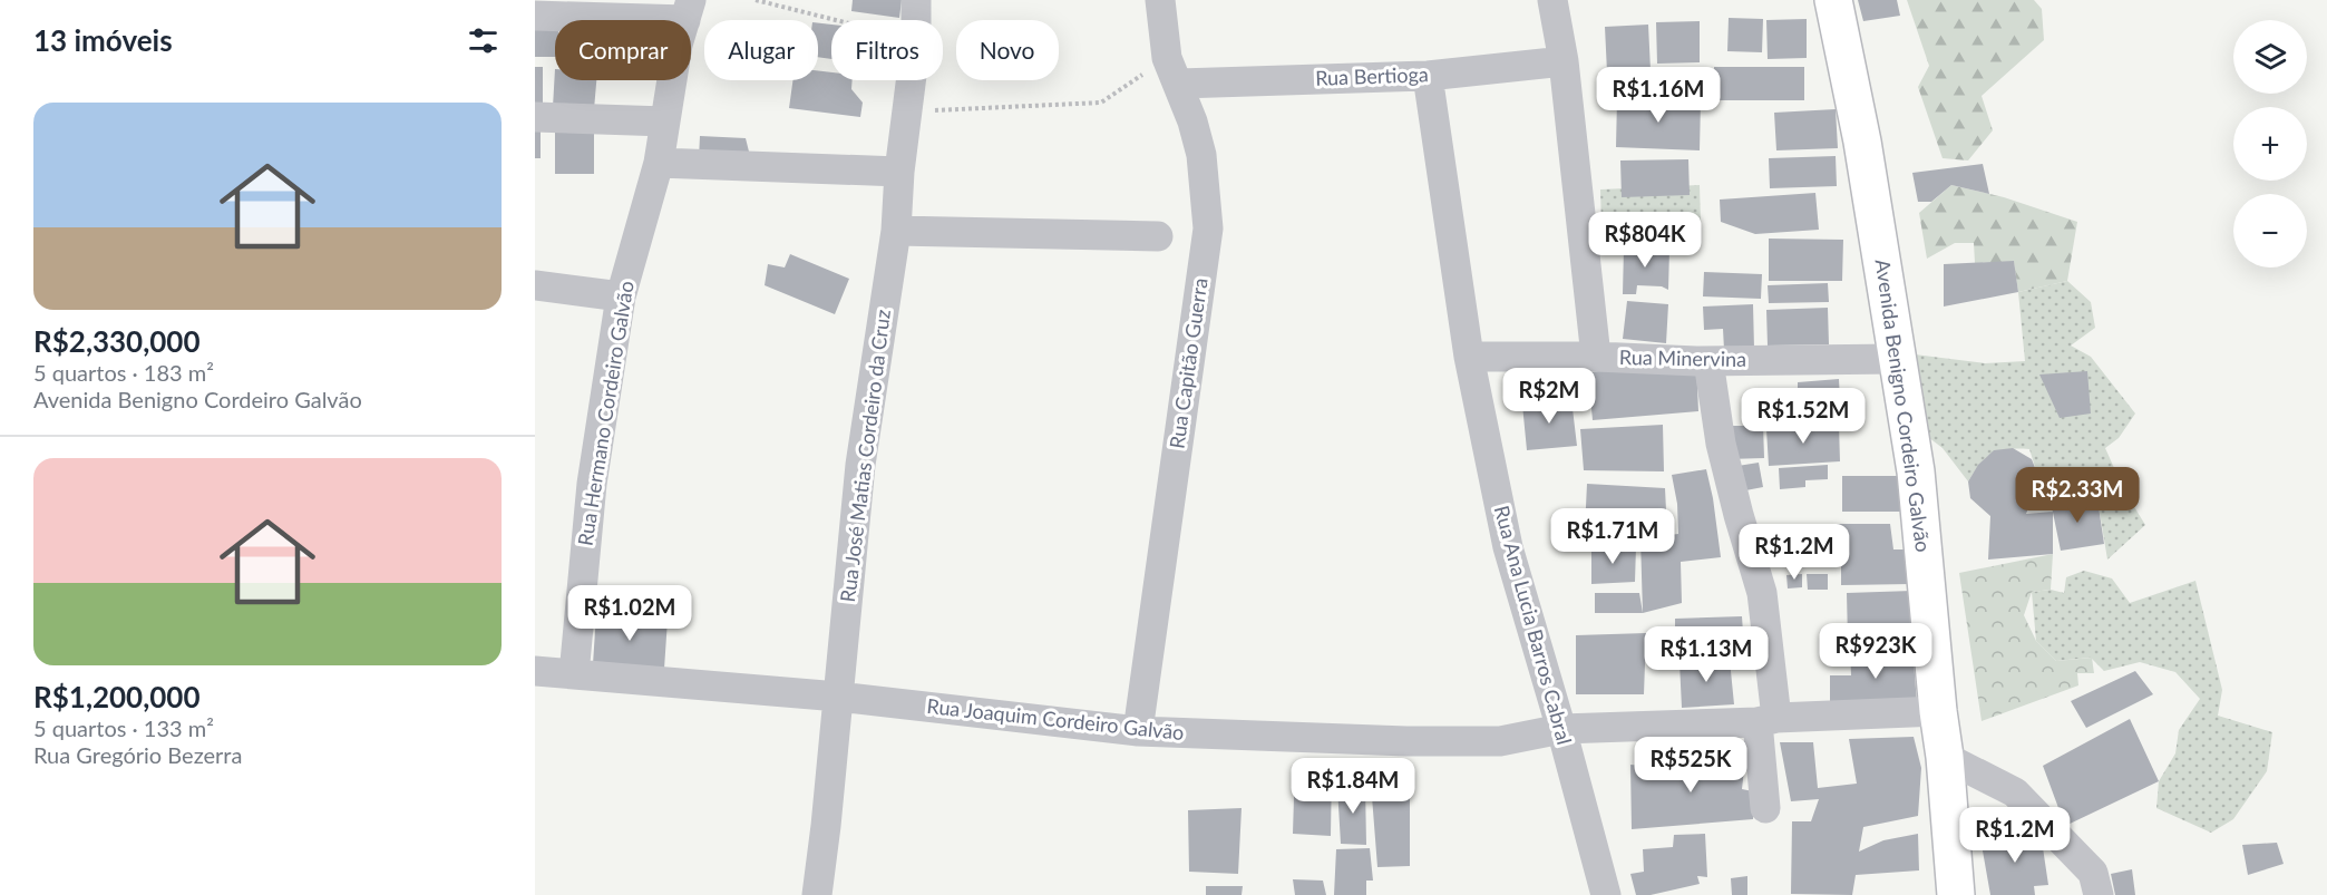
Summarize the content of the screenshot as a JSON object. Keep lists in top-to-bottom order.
{
  "streets": {
    "main road": ["Avenida Benigno Cordeiro Galvão"],
    "street": [
      "Rua Bertioga",
      "Rua Minervina",
      "Rua Capitão Guerra",
      "Rua Hermano Cordeiro Galvão",
      "Rua José Matias Cordeiro da Cruz",
      "Rua Ana Lucia Barros Cabral",
      "Rua Joaquim Cordeiro Galvão"
    ]
  },
  "crossings": [
    ["Rua Bertioga", "Rua Capitão Guerra"],
    ["Rua Bertioga", "Rua Ana Lucia Barros Cabral"],
    ["Rua Minervina", "Avenida Benigno Cordeiro Galvão"],
    ["Rua Minervina", "Rua Ana Lucia Barros Cabral"],
    ["Rua Capitão Guerra", "Rua Joaquim Cordeiro Galvão"],
    ["Avenida Benigno Cordeiro Galvão", "Rua Joaquim Cordeiro Galvão"],
    ["Rua Hermano Cordeiro Galvão", "Rua Joaquim Cordeiro Galvão"],
    ["Rua José Matias Cordeiro da Cruz", "Rua Joaquim Cordeiro Galvão"],
    ["Rua Ana Lucia Barros Cabral", "Rua Joaquim Cordeiro Galvão"]
  ],
  "page": {
    "heading": "13 imóveis",
    "map_buttons": ["+", "−"],
    "chip": [
      "Comprar",
      "Alugar",
      "Filtros",
      "Novo"
    ],
    "price": [
      "R$1.16M",
      "R$804K",
      "R$2M",
      "R$1.52M",
      "R$2.33M",
      "R$1.71M",
      "R$1.2M",
      "R$1.02M",
      "R$923K",
      "R$1.13M",
      "R$525K",
      "R$1.84M",
      "R$1.2M"
    ],
    "list": [
      {
        "name": "R$2,330,000",
        "note": "5 quartos · 183 m² · Avenida Benigno Cordeiro Galvão"
      },
      {
        "name": "R$1,200,000",
        "note": "5 quartos · 133 m² · Rua Gregório Bezerra"
      }
    ]
  }
}
